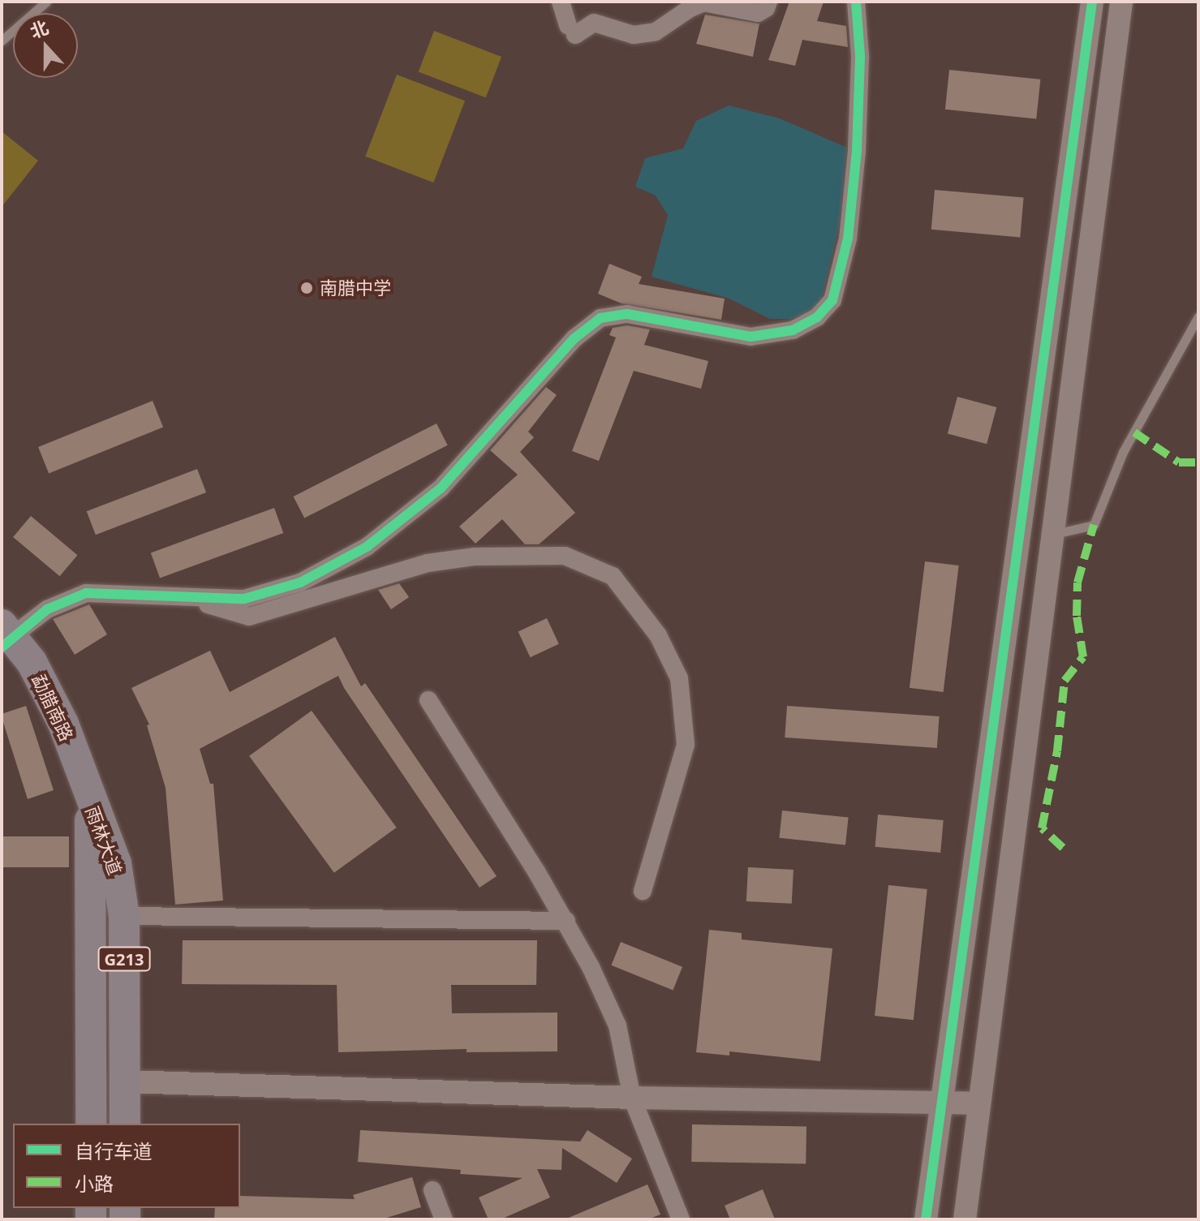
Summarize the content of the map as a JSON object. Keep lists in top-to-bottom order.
{
  "streets": {
    "highway": ["勐腊南路", "雨林大道", "G213"]
  },
  "crossings": [
    ["勐腊南路", "雨林大道"]
  ],
  "places": ["南腊中学"],
  "legend": ["自行车道", "小路"],
  "north": "top"
}
